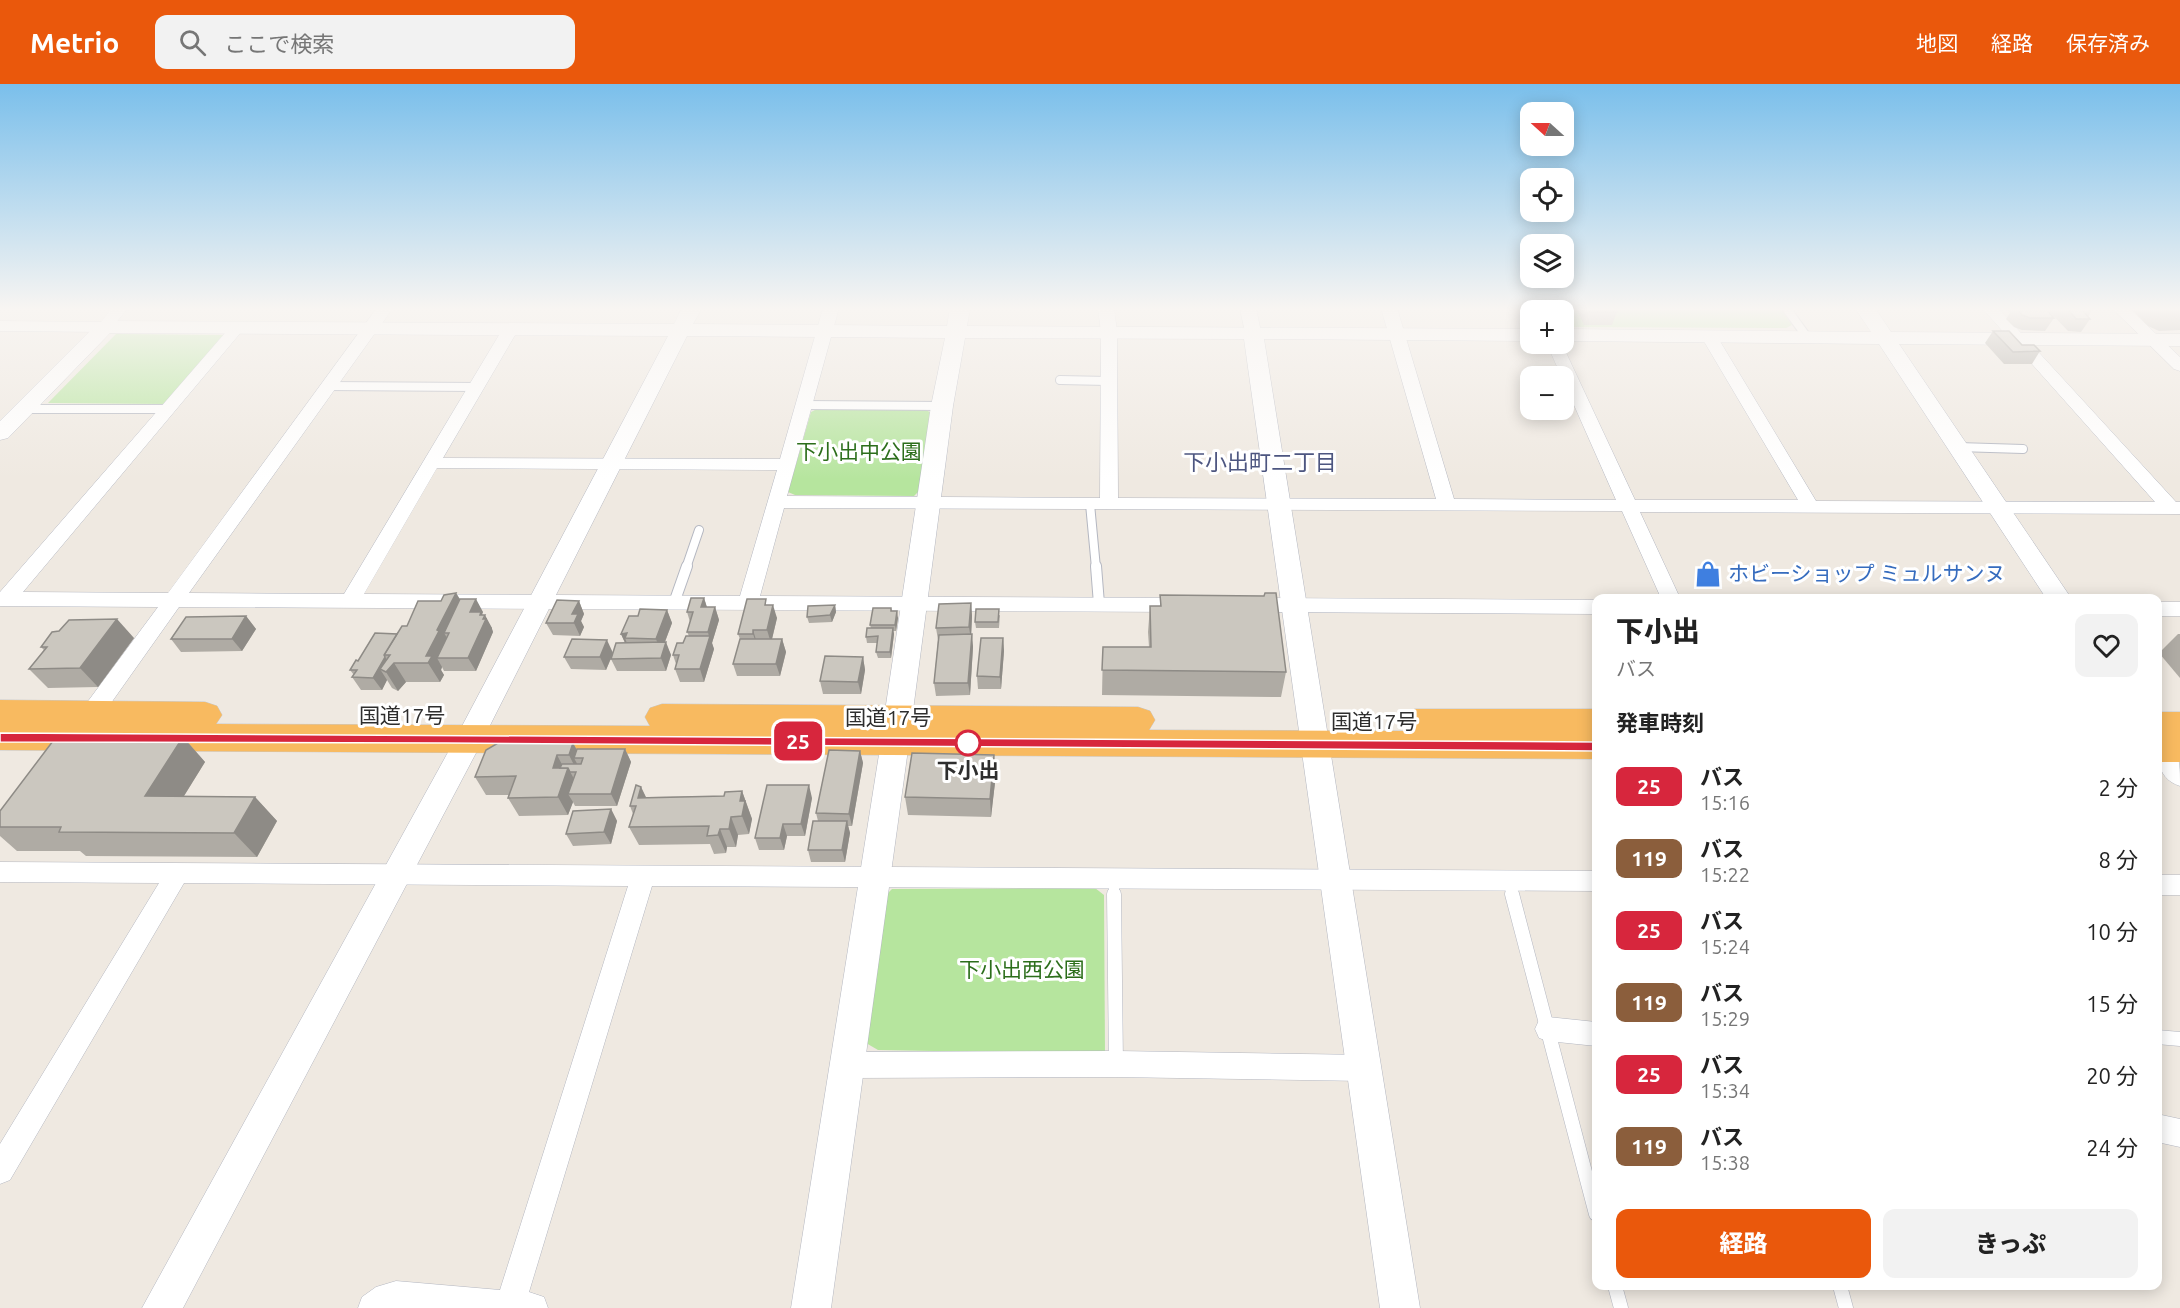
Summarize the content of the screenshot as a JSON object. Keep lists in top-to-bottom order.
{
  "streets": {
    "highway": ["国道17号"]
  },
  "districts": ["下小出町二丁目"],
  "parks": ["下小出中公園", "下小出西公園"],
  "places": {
    "shop": ["ホビーショップ ミュルサンヌ"],
    "other": ["下小出"]
  },
  "lines": ["bus line 25"],
  "north": "left",
  "page": {
    "header": "Metrio",
    "search": "ここで検索",
    "nav": ["地図", "経路", "保存済み"],
    "on_map": "25",
    "map_buttons": ["+", "−"],
    "heading": [
      ["下小出", "バス"],
      "発車時刻"
    ],
    "list": [
      {
        "mark": "25",
        "name": "バス",
        "note": "15:16",
        "value": "2 分"
      },
      {
        "mark": "119",
        "name": "バス",
        "note": "15:22",
        "value": "8 分"
      },
      {
        "mark": "25",
        "name": "バス",
        "note": "15:24",
        "value": "10 分"
      },
      {
        "mark": "119",
        "name": "バス",
        "note": "15:29",
        "value": "15 分"
      },
      {
        "mark": "25",
        "name": "バス",
        "note": "15:34",
        "value": "20 分"
      },
      {
        "mark": "119",
        "name": "バス",
        "note": "15:38",
        "value": "24 分"
      }
    ],
    "buttons": ["経路", "きっぷ"]
  }
}
